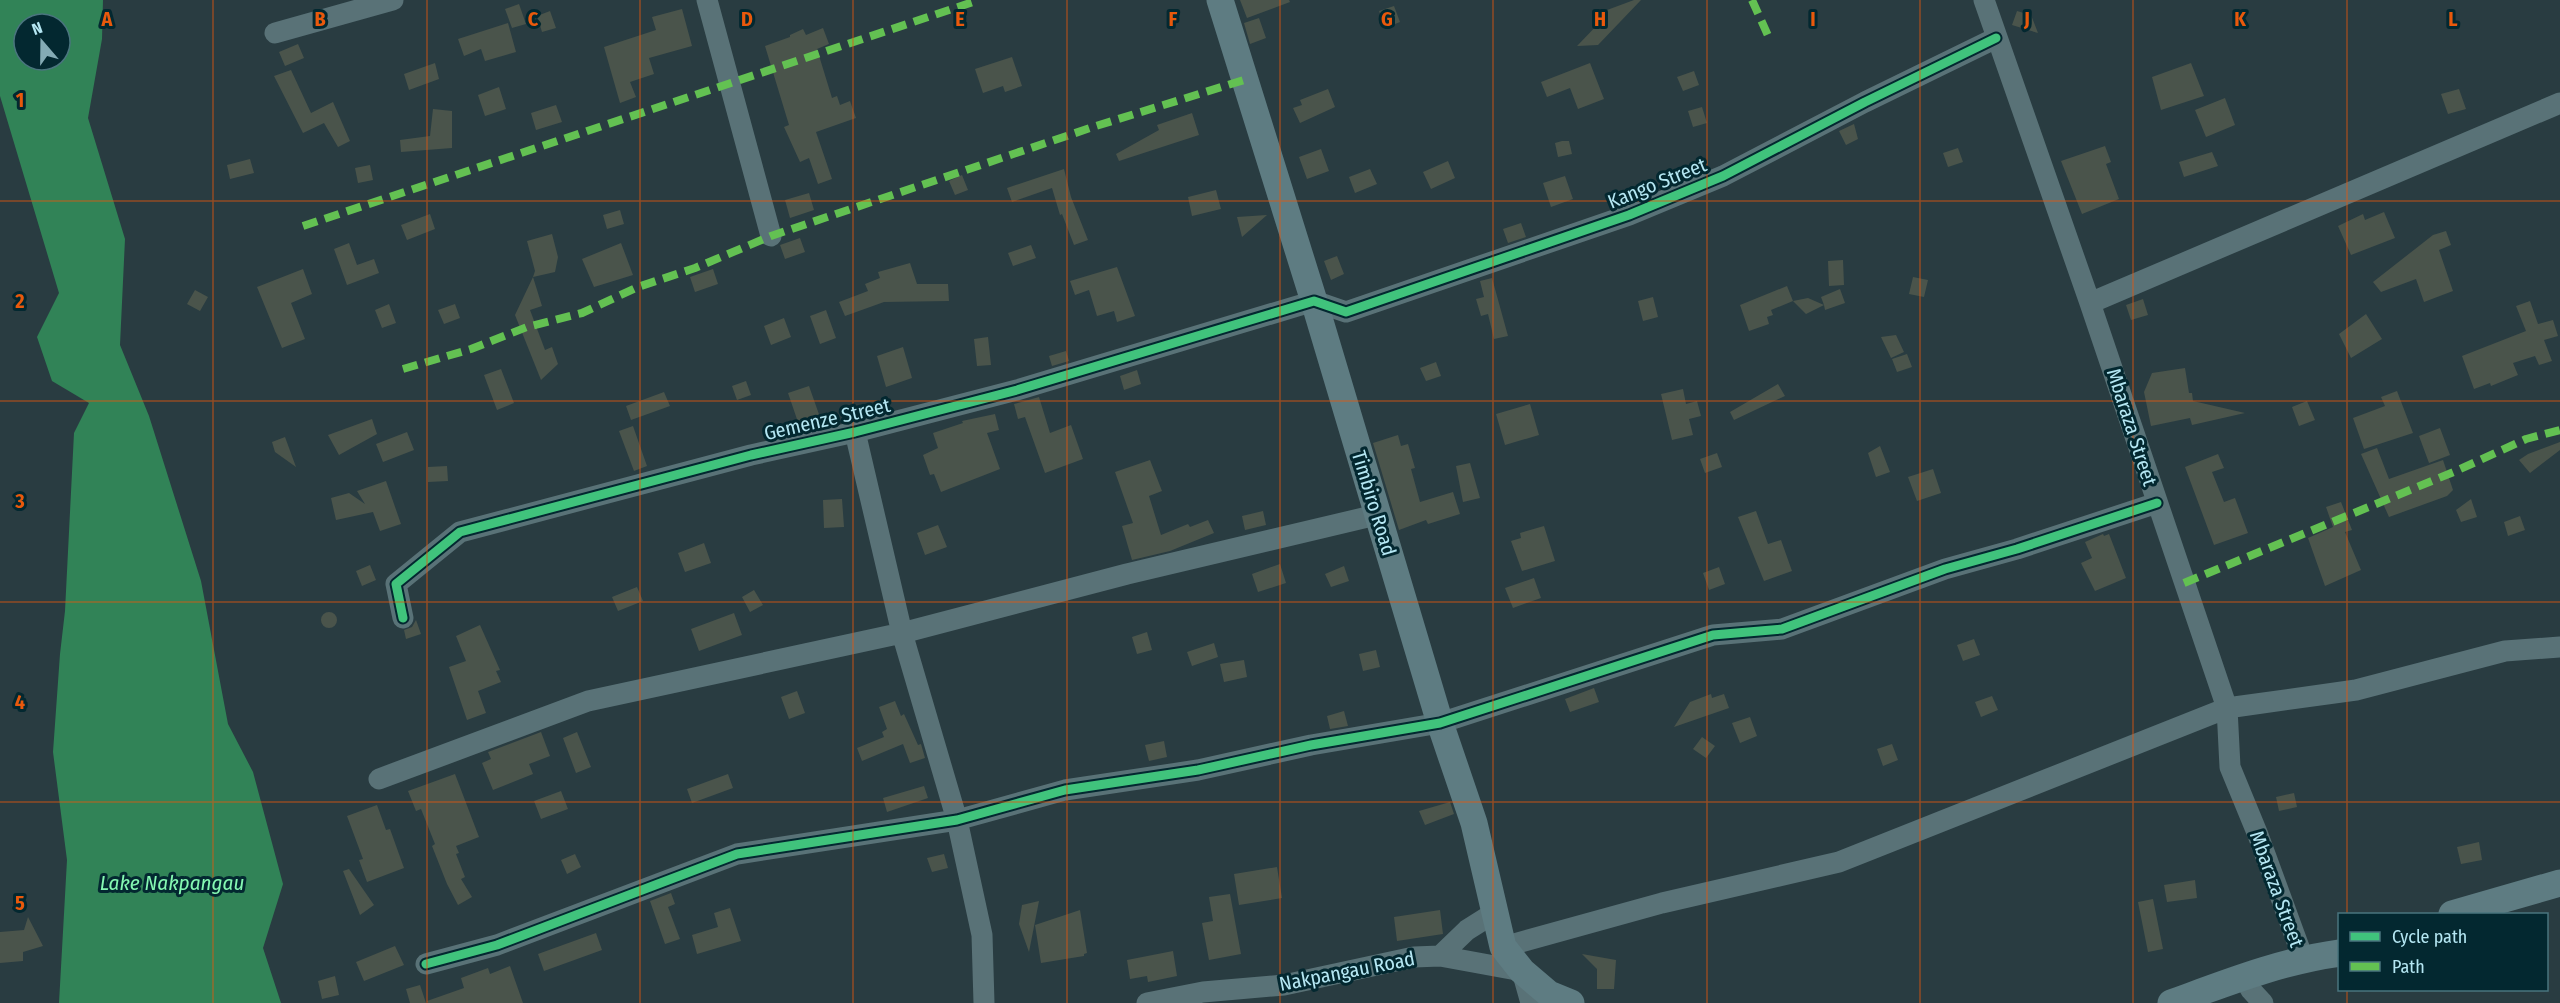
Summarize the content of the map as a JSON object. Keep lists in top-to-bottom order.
{
  "streets": {
    "main road": ["Timbiro Road"],
    "street": [
      "Kango Street",
      "Gemenze Street",
      "Mbaraza Street",
      "Nakpangau Road"
    ]
  },
  "crossings": [
    ["Kango Street", "Gemenze Street"],
    ["Kango Street", "Mbaraza Street"],
    ["Kango Street", "Timbiro Road"],
    ["Gemenze Street", "Timbiro Road"],
    ["Timbiro Road", "Nakpangau Road"]
  ],
  "water": ["Lake Nakpangau"],
  "legend": ["Cycle path", "Path"],
  "north": "top",
  "grid": {
    "columns": [
      "A",
      "B",
      "C",
      "D",
      "E",
      "F",
      "G",
      "H",
      "I",
      "J",
      "K",
      "L"
    ],
    "rows": [
      "1",
      "2",
      "3",
      "4",
      "5"
    ]
  }
}
